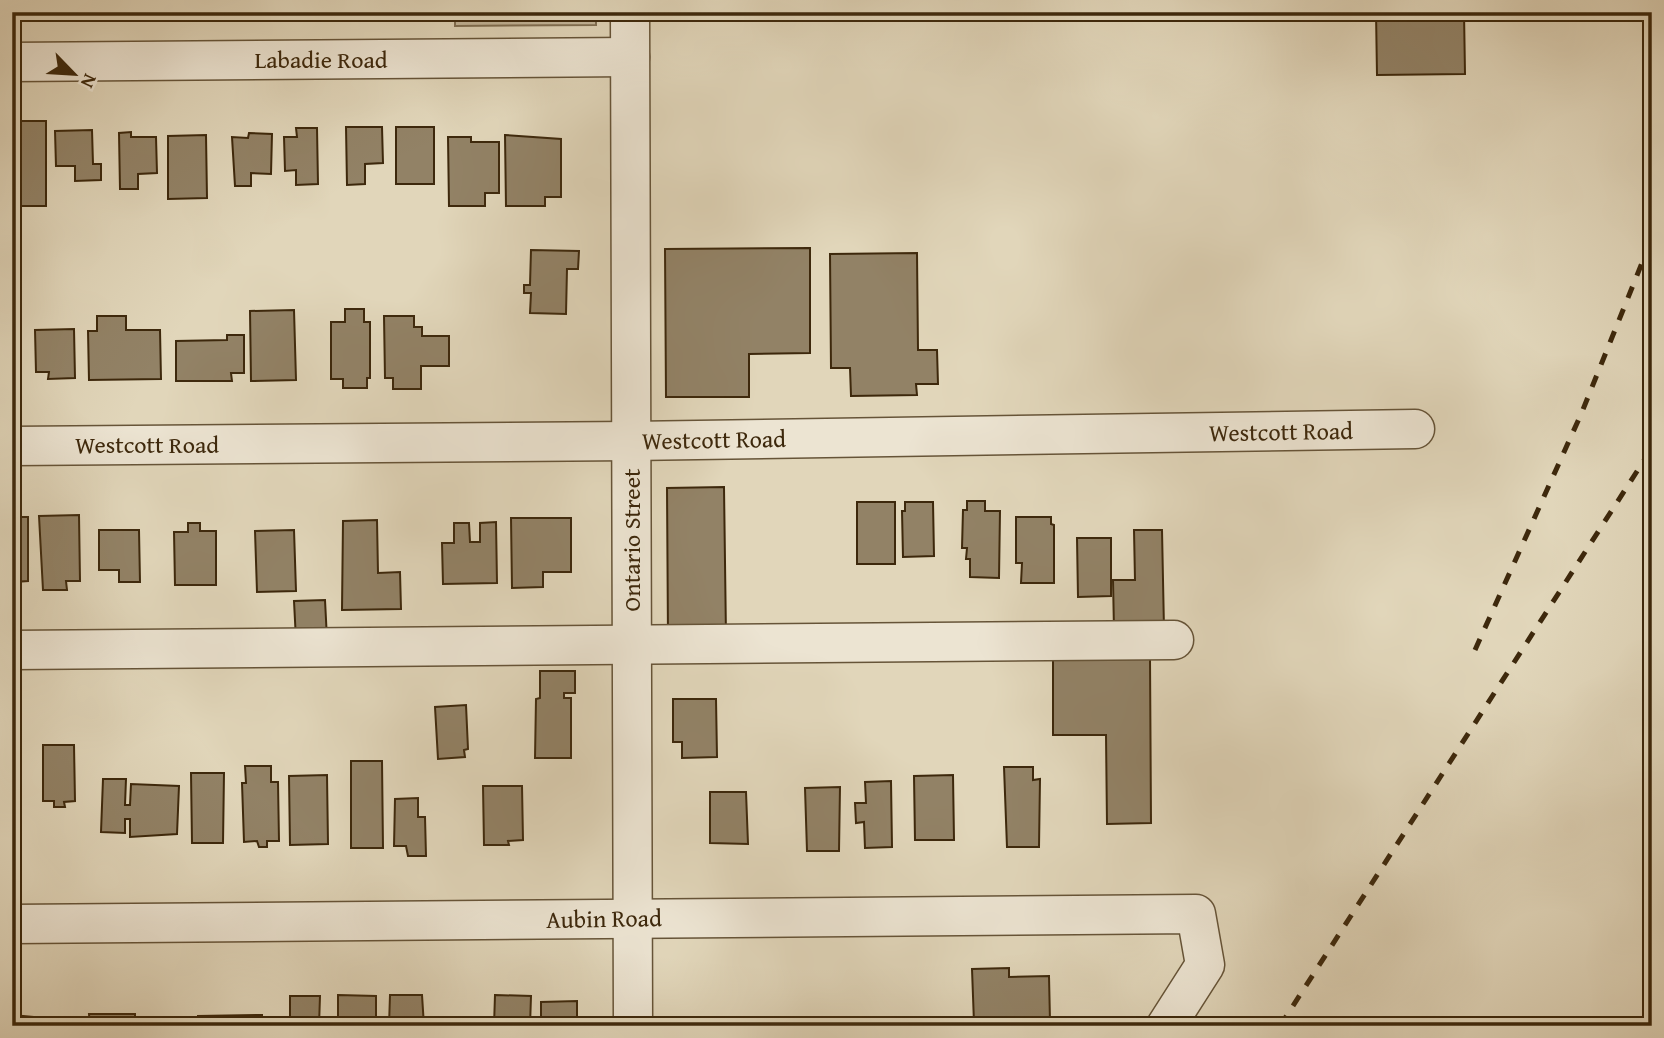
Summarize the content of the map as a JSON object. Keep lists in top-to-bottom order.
{
  "streets": {
    "street": [
      "Labadie Road",
      "Westcott Road",
      "Ontario Street",
      "Aubin Road"
    ]
  },
  "crossings": [
    ["Labadie Road", "Ontario Street"],
    ["Westcott Road", "Ontario Street"],
    ["Ontario Street", "Aubin Road"]
  ],
  "north": "bottom right"
}
